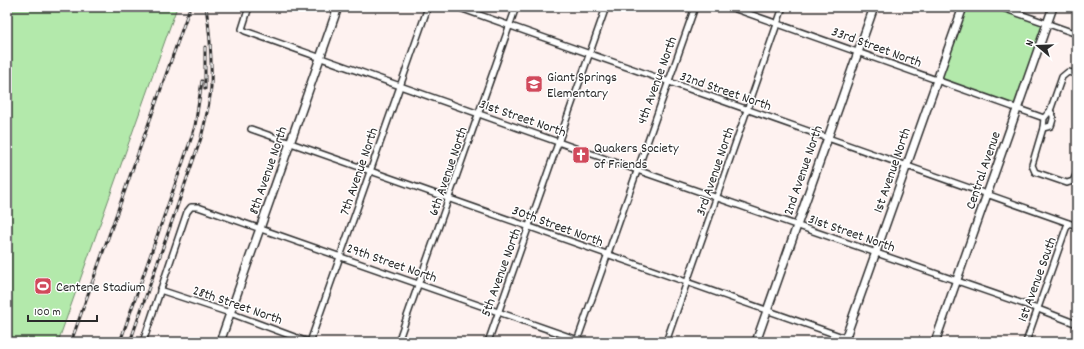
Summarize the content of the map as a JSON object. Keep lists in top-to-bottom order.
{
  "streets": {
    "street": [
      "33rd Street North",
      "4th Avenue North",
      "32nd Street North",
      "31st Street North",
      "8th Avenue North",
      "2nd Avenue North",
      "1st Avenue North",
      "Central Avenue",
      "7th Avenue North",
      "6th Avenue North",
      "3rd Avenue North",
      "30th Street North",
      "29th Street North",
      "5th Avenue North",
      "1st Avenue South",
      "28th Street North"
    ]
  },
  "crossings": [
    ["33rd Street North", "2nd Avenue North"],
    ["33rd Street North", "1st Avenue North"],
    ["33rd Street North", "Central Avenue"],
    ["33rd Street North", "3rd Avenue North"],
    ["4th Avenue North", "32nd Street North"],
    ["4th Avenue North", "31st Street North"],
    ["4th Avenue North", "30th Street North"],
    ["4th Avenue North", "29th Street North"],
    ["32nd Street North", "2nd Avenue North"],
    ["32nd Street North", "1st Avenue North"],
    ["32nd Street North", "Central Avenue"],
    ["32nd Street North", "6th Avenue North"],
    ["32nd Street North", "3rd Avenue North"],
    ["32nd Street North", "5th Avenue North"],
    ["32nd Street North", "1st Avenue South"],
    ["31st Street North", "8th Avenue North"],
    ["31st Street North", "2nd Avenue North"],
    ["31st Street North", "1st Avenue North"],
    ["31st Street North", "Central Avenue"],
    ["31st Street North", "7th Avenue North"],
    ["31st Street North", "6th Avenue North"],
    ["31st Street North", "3rd Avenue North"],
    ["31st Street North", "5th Avenue North"],
    ["31st Street North", "1st Avenue South"],
    ["8th Avenue North", "30th Street North"],
    ["8th Avenue North", "29th Street North"],
    ["8th Avenue North", "28th Street North"],
    ["2nd Avenue North", "30th Street North"],
    ["1st Avenue North", "30th Street North"],
    ["7th Avenue North", "30th Street North"],
    ["7th Avenue North", "29th Street North"],
    ["7th Avenue North", "28th Street North"],
    ["6th Avenue North", "30th Street North"],
    ["6th Avenue North", "29th Street North"],
    ["3rd Avenue North", "30th Street North"],
    ["30th Street North", "5th Avenue North"],
    ["29th Street North", "5th Avenue North"],
    ["29th Street North", "28th Street North"]
  ],
  "places": {
    "school or university": ["Giant Springs Elementary"],
    "church": ["Quakers Society of Friends"],
    "sports": ["Centene Stadium"]
  },
  "scale_bar": "100 m",
  "north": "left"
}
